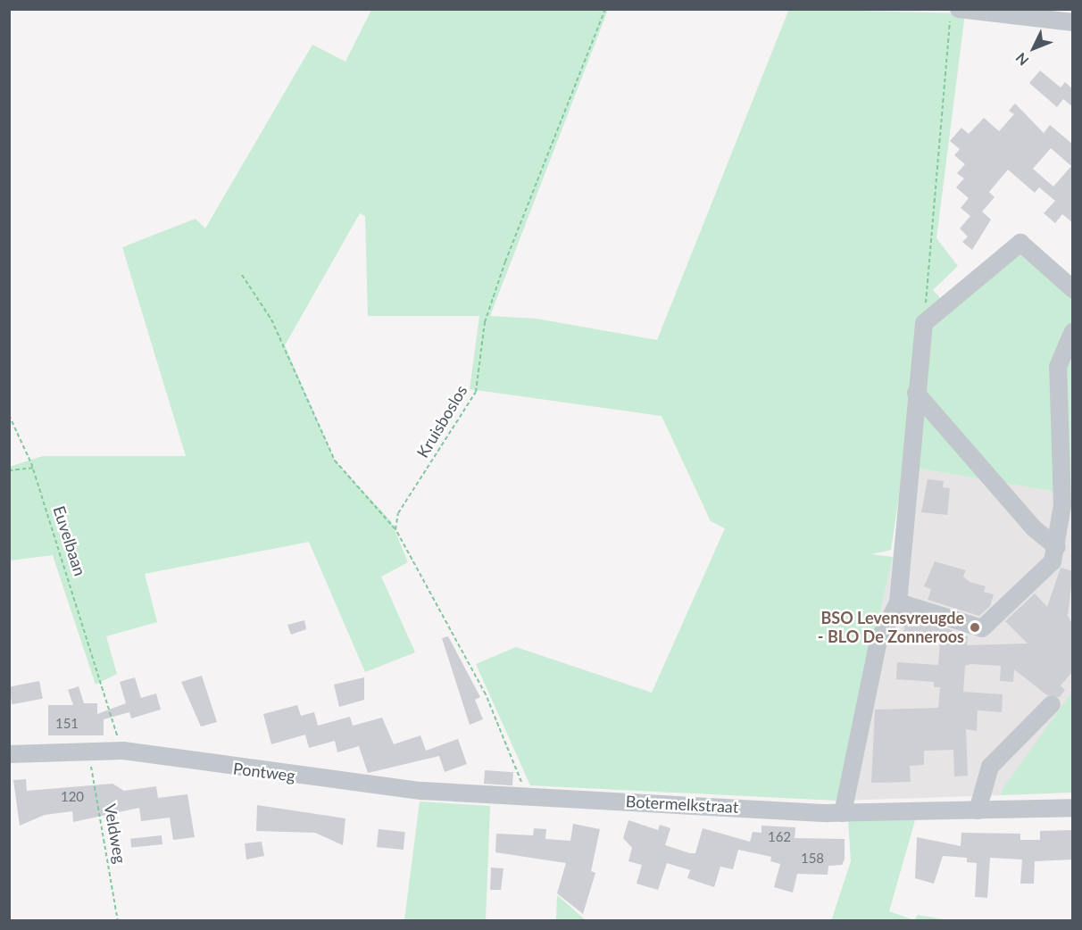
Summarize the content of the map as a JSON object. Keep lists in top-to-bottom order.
{
  "streets": {
    "street": ["Pontweg", "Botermelkstraat"],
    "path": ["Kruisboslos", "Euvelbaan", "Veldweg"]
  },
  "crossings": [
    ["Euvelbaan", "Pontweg"],
    ["Pontweg", "Botermelkstraat"],
    ["Pontweg", "Veldweg"]
  ],
  "places": ["BSO Levensvreugde - BLO De Zonneroos"],
  "house_numbers": [
    "151",
    "120",
    "162",
    "158"
  ],
  "north": "bottom left"
}
